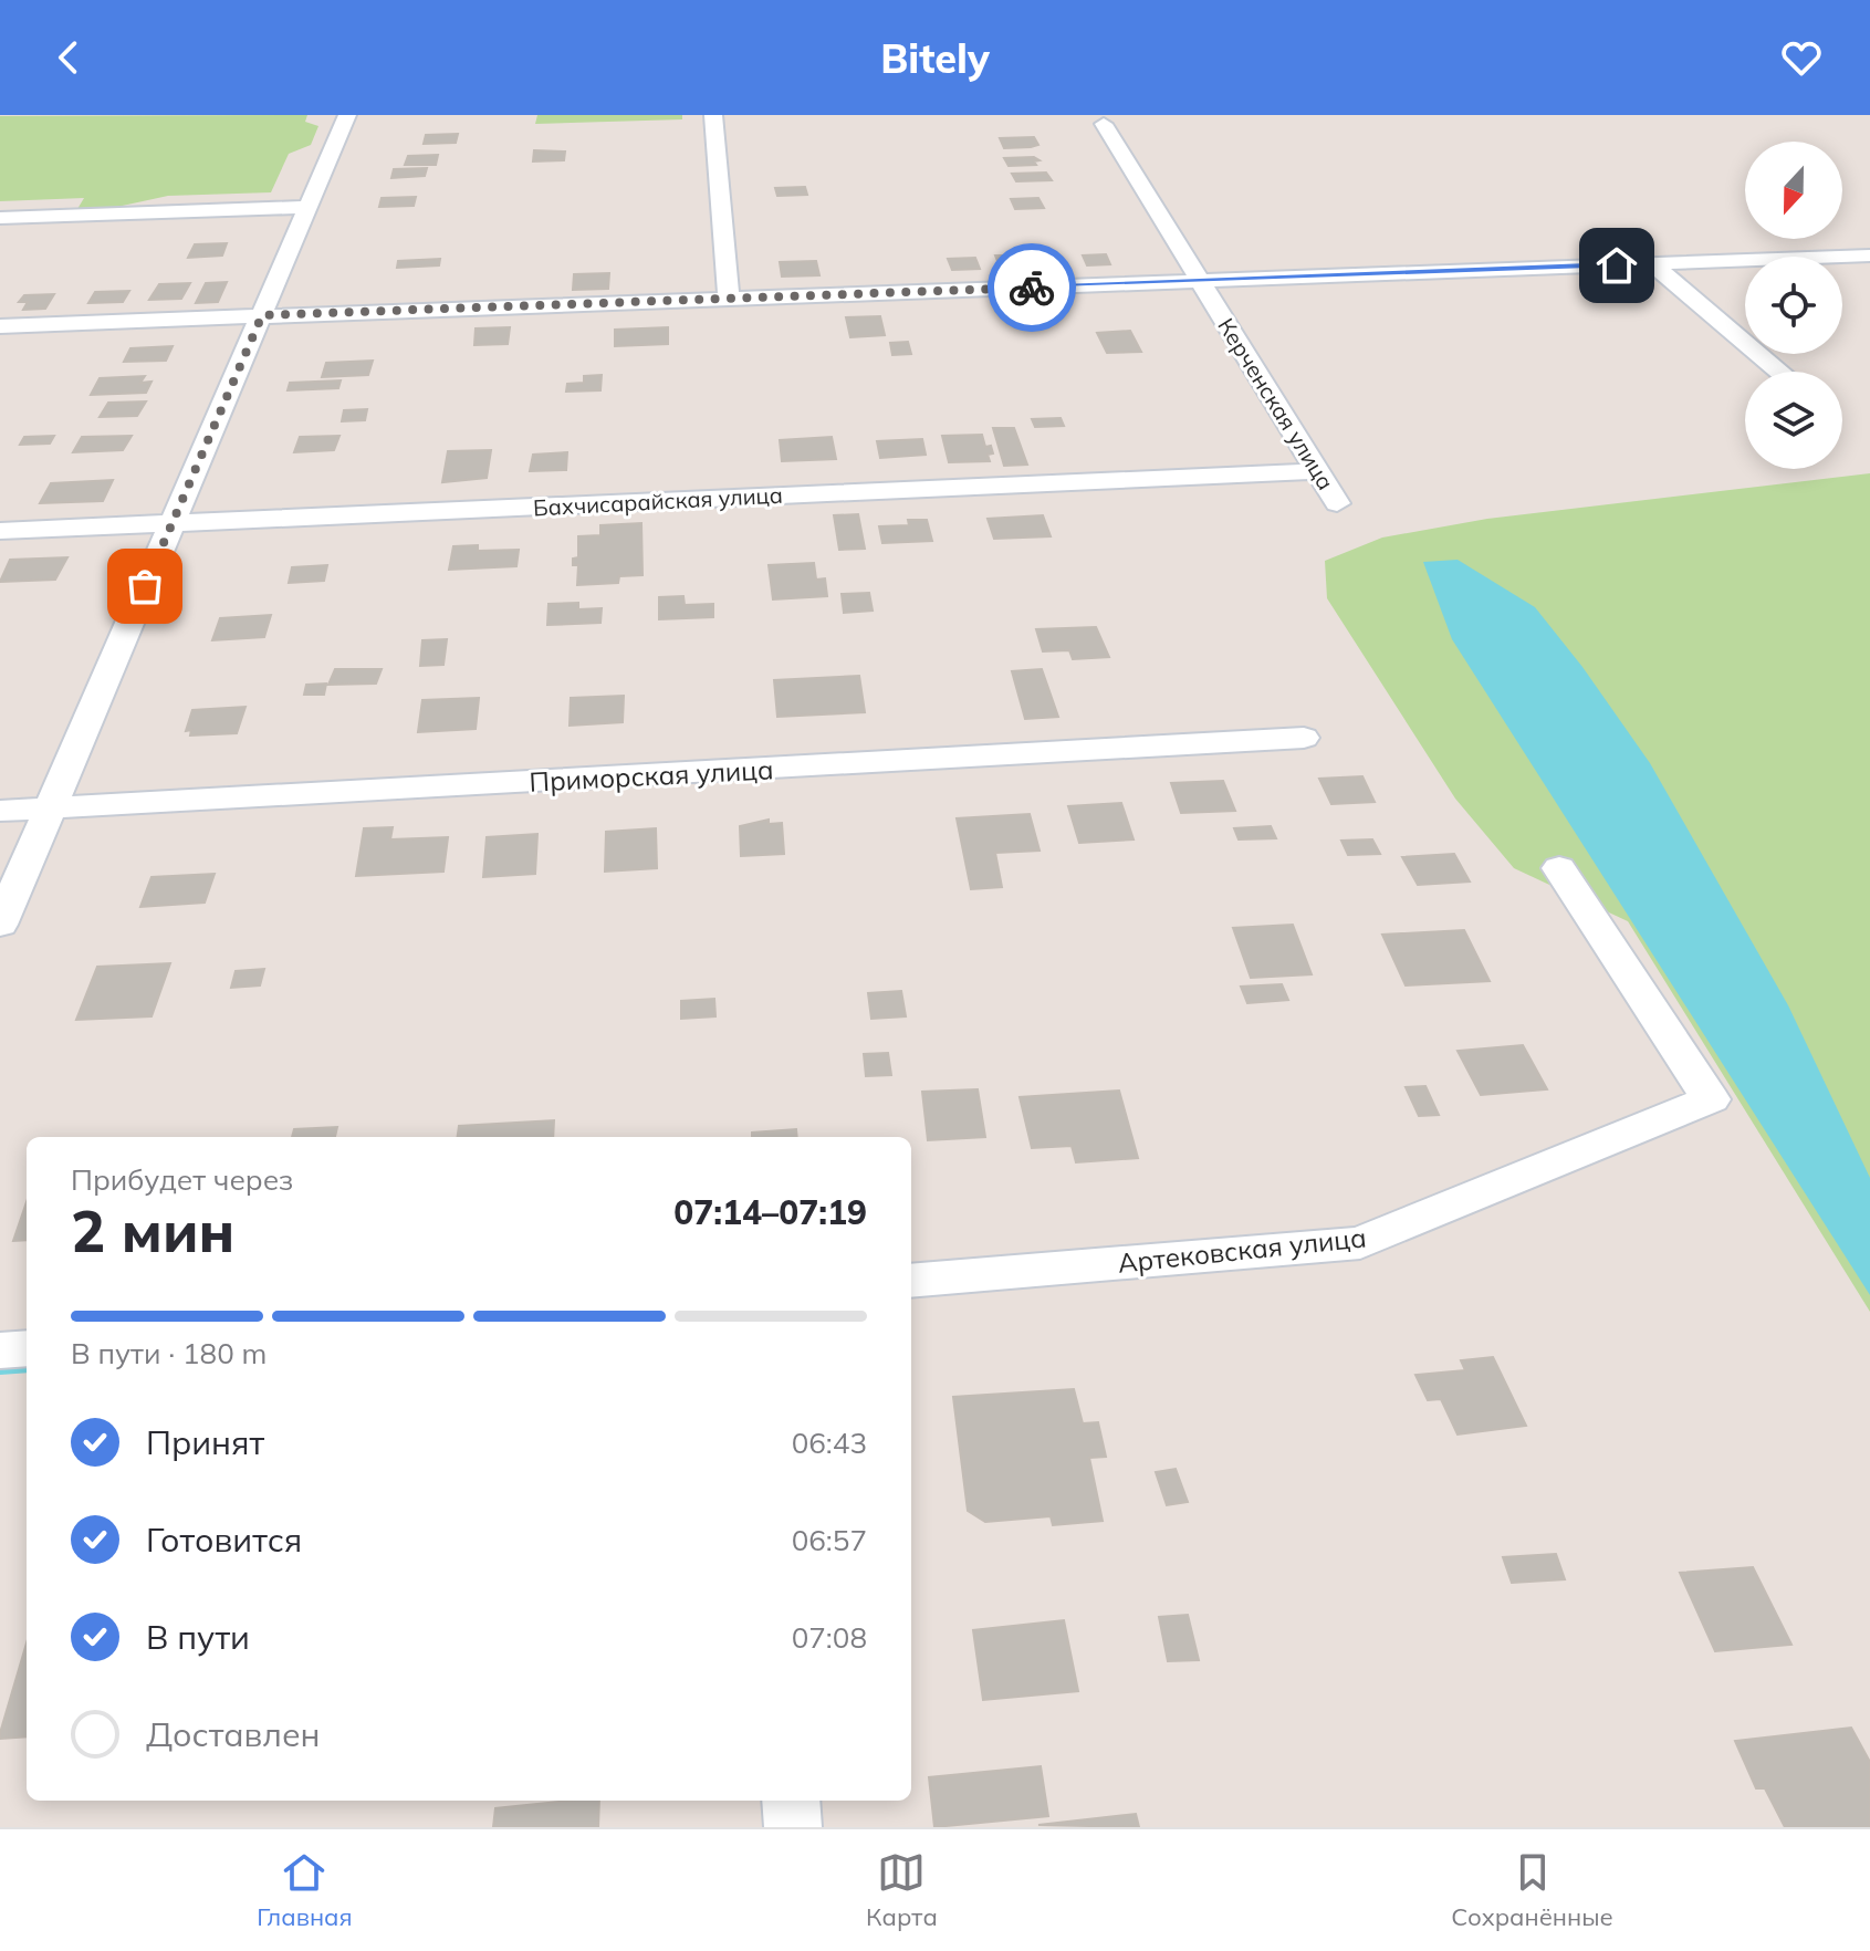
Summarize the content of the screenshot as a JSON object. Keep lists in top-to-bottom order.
{
  "streets": {
    "street": [
      "Керченская улица",
      "Бахчисарайская улица",
      "Приморская улица",
      "Артековская улица"
    ]
  },
  "crossings": [
    ["Керченская улица", "Бахчисарайская улица"]
  ],
  "north": "bottom",
  "page": {
    "header": "Bitely",
    "heading": ["2 мин", "Прибудет через", "07:14–07:19"],
    "bar": "В пути · 180 m",
    "list": [
      ["Принят", "06:43"],
      ["Готовится", "06:57"],
      ["В пути", "07:08"],
      "Доставлен"
    ],
    "tabs": ["Главная", "Карта", "Сохранённые"]
  }
}
